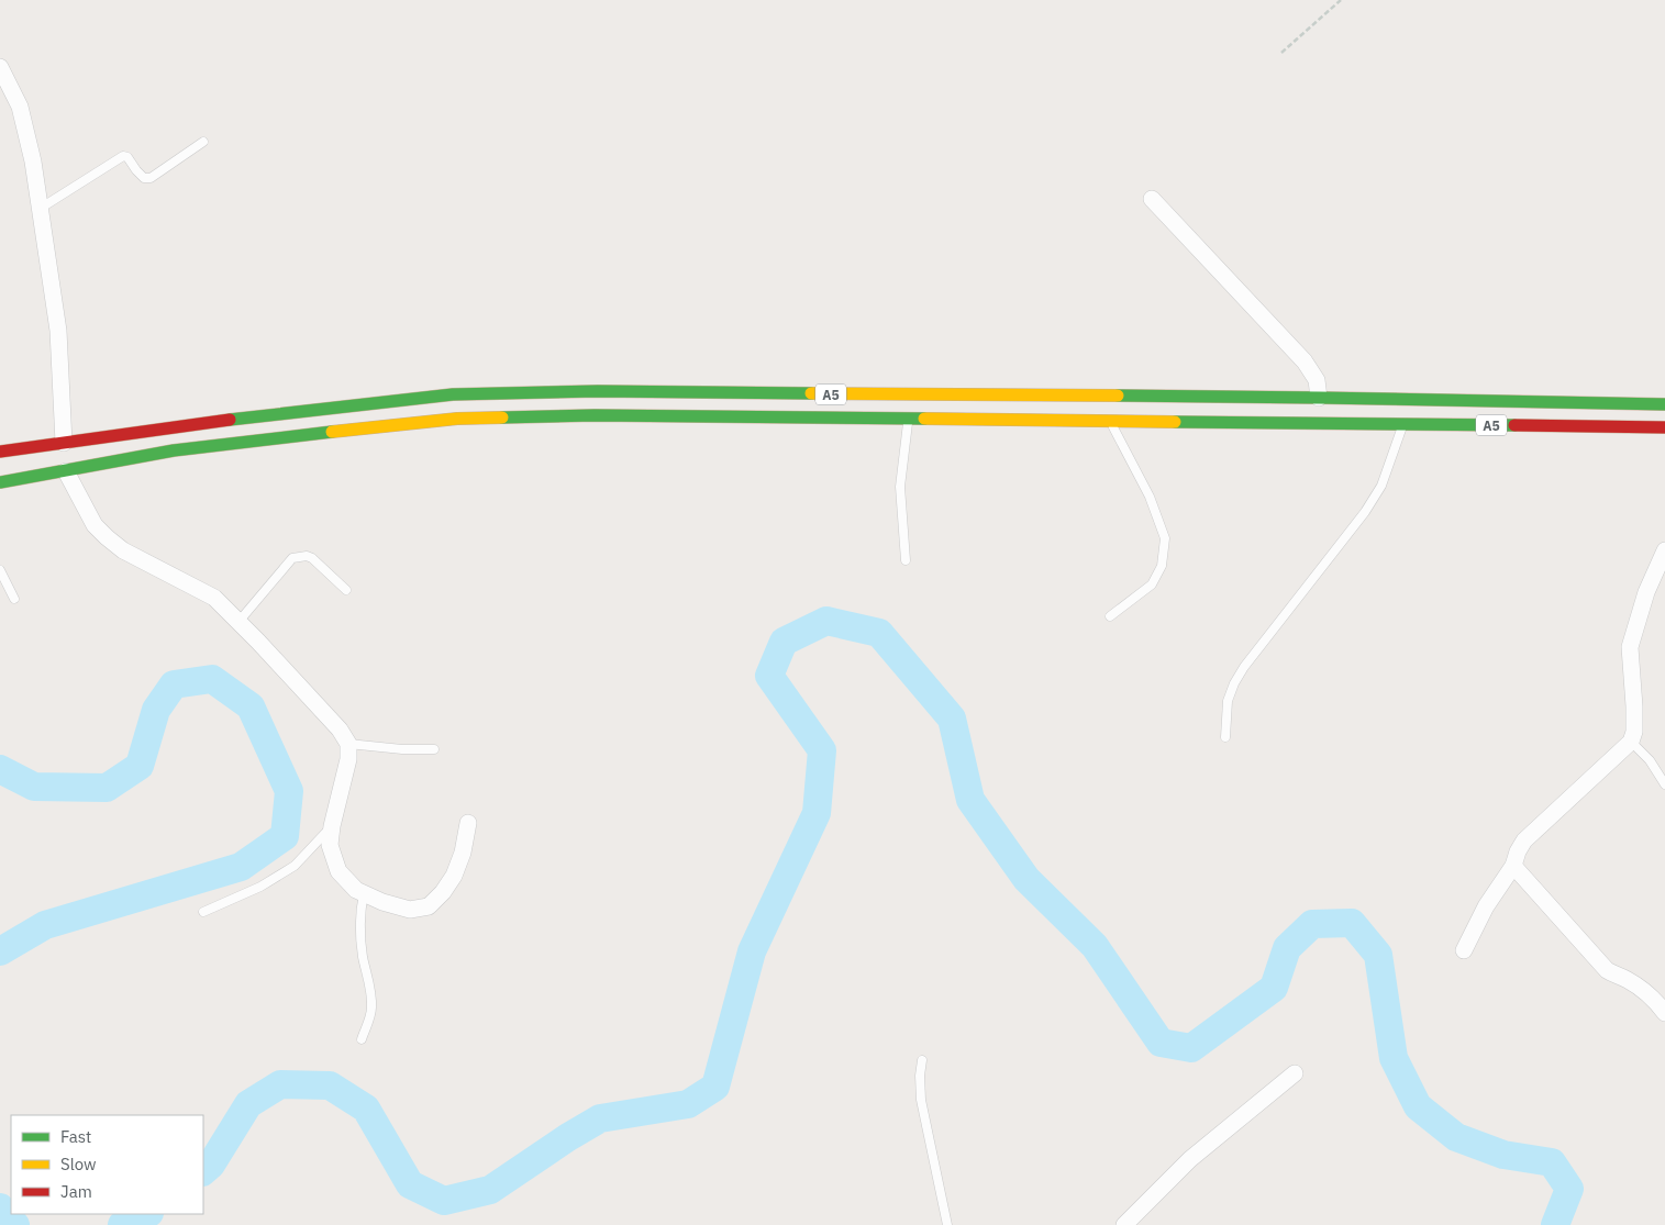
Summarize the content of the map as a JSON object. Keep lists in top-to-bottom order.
{
  "streets": {
    "highway": ["A5"]
  },
  "legend": ["Fast", "Slow", "Jam"]
}
